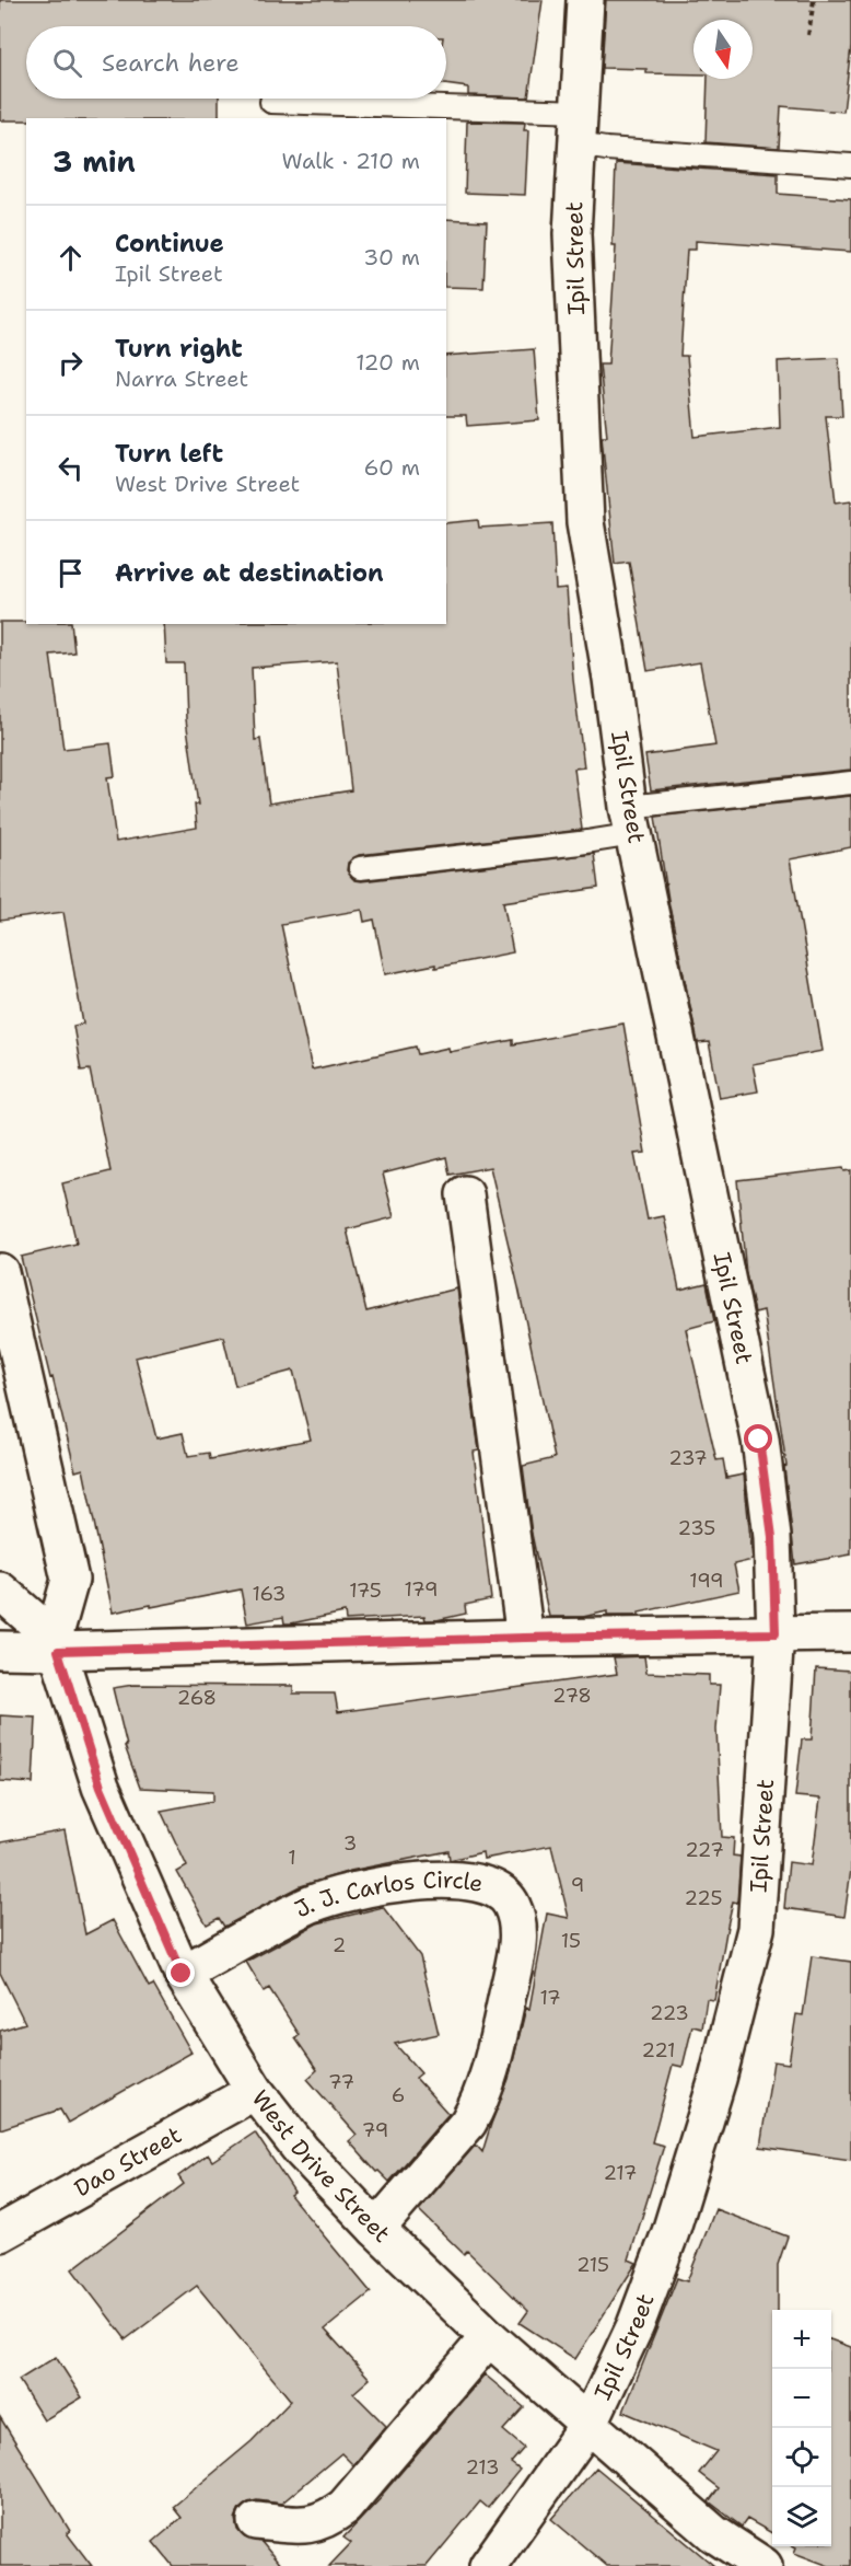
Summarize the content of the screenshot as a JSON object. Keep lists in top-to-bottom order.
{
  "streets": {
    "street": [
      "Ipil Street",
      "J. J. Carlos Circle",
      "Dao Street",
      "West Drive Street"
    ]
  },
  "crossings": [
    ["Ipil Street", "West Drive Street"],
    ["J. J. Carlos Circle", "West Drive Street"],
    ["Dao Street", "West Drive Street"]
  ],
  "house_numbers": [
    "237",
    "235",
    "199",
    "179",
    "175",
    "163",
    "278",
    "268",
    "3",
    "227",
    "1",
    "9",
    "225",
    "15",
    "2",
    "17",
    "223",
    "221",
    "77",
    "6",
    "79",
    "217",
    "215",
    "213"
  ],
  "north": "bottom",
  "page": {
    "search": "Search here",
    "heading": ["3 min", "Walk · 210 m"],
    "list": [
      ["Continue", "Ipil Street", "30 m"],
      ["Turn right", "Narra Street", "120 m"],
      ["Turn left", "West Drive Street", "60 m"],
      "Arrive at destination"
    ],
    "map_buttons": ["+", "−"]
  }
}
